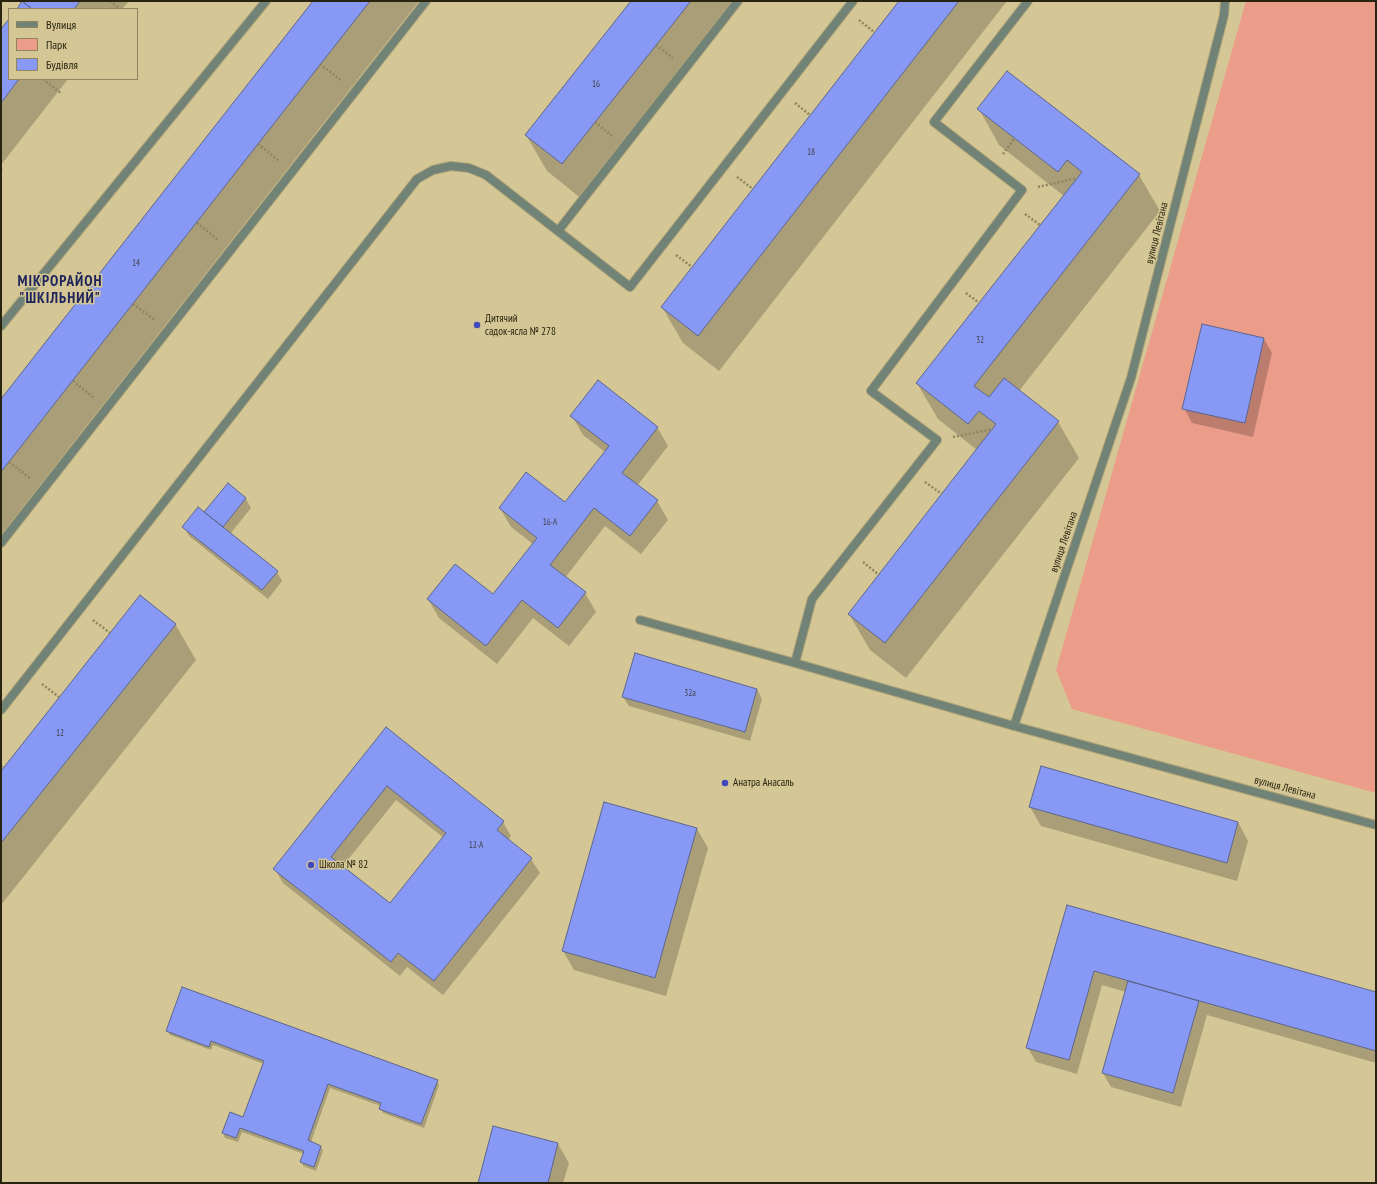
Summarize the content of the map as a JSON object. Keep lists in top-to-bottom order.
{
  "streets": {
    "street": ["вулиця Левітана"]
  },
  "districts": ["МІКРОРАЙОН \"ШКІЛЬНИЙ\""],
  "places": ["Дитячий садок-ясла № 278", "Анатра Анасаль", "Школа № 82"],
  "house_numbers": [
    "16",
    "18",
    "14",
    "32",
    "16-А",
    "32а",
    "12",
    "12-А"
  ],
  "legend": ["Вулиця", "Парк", "Будівля"]
}
